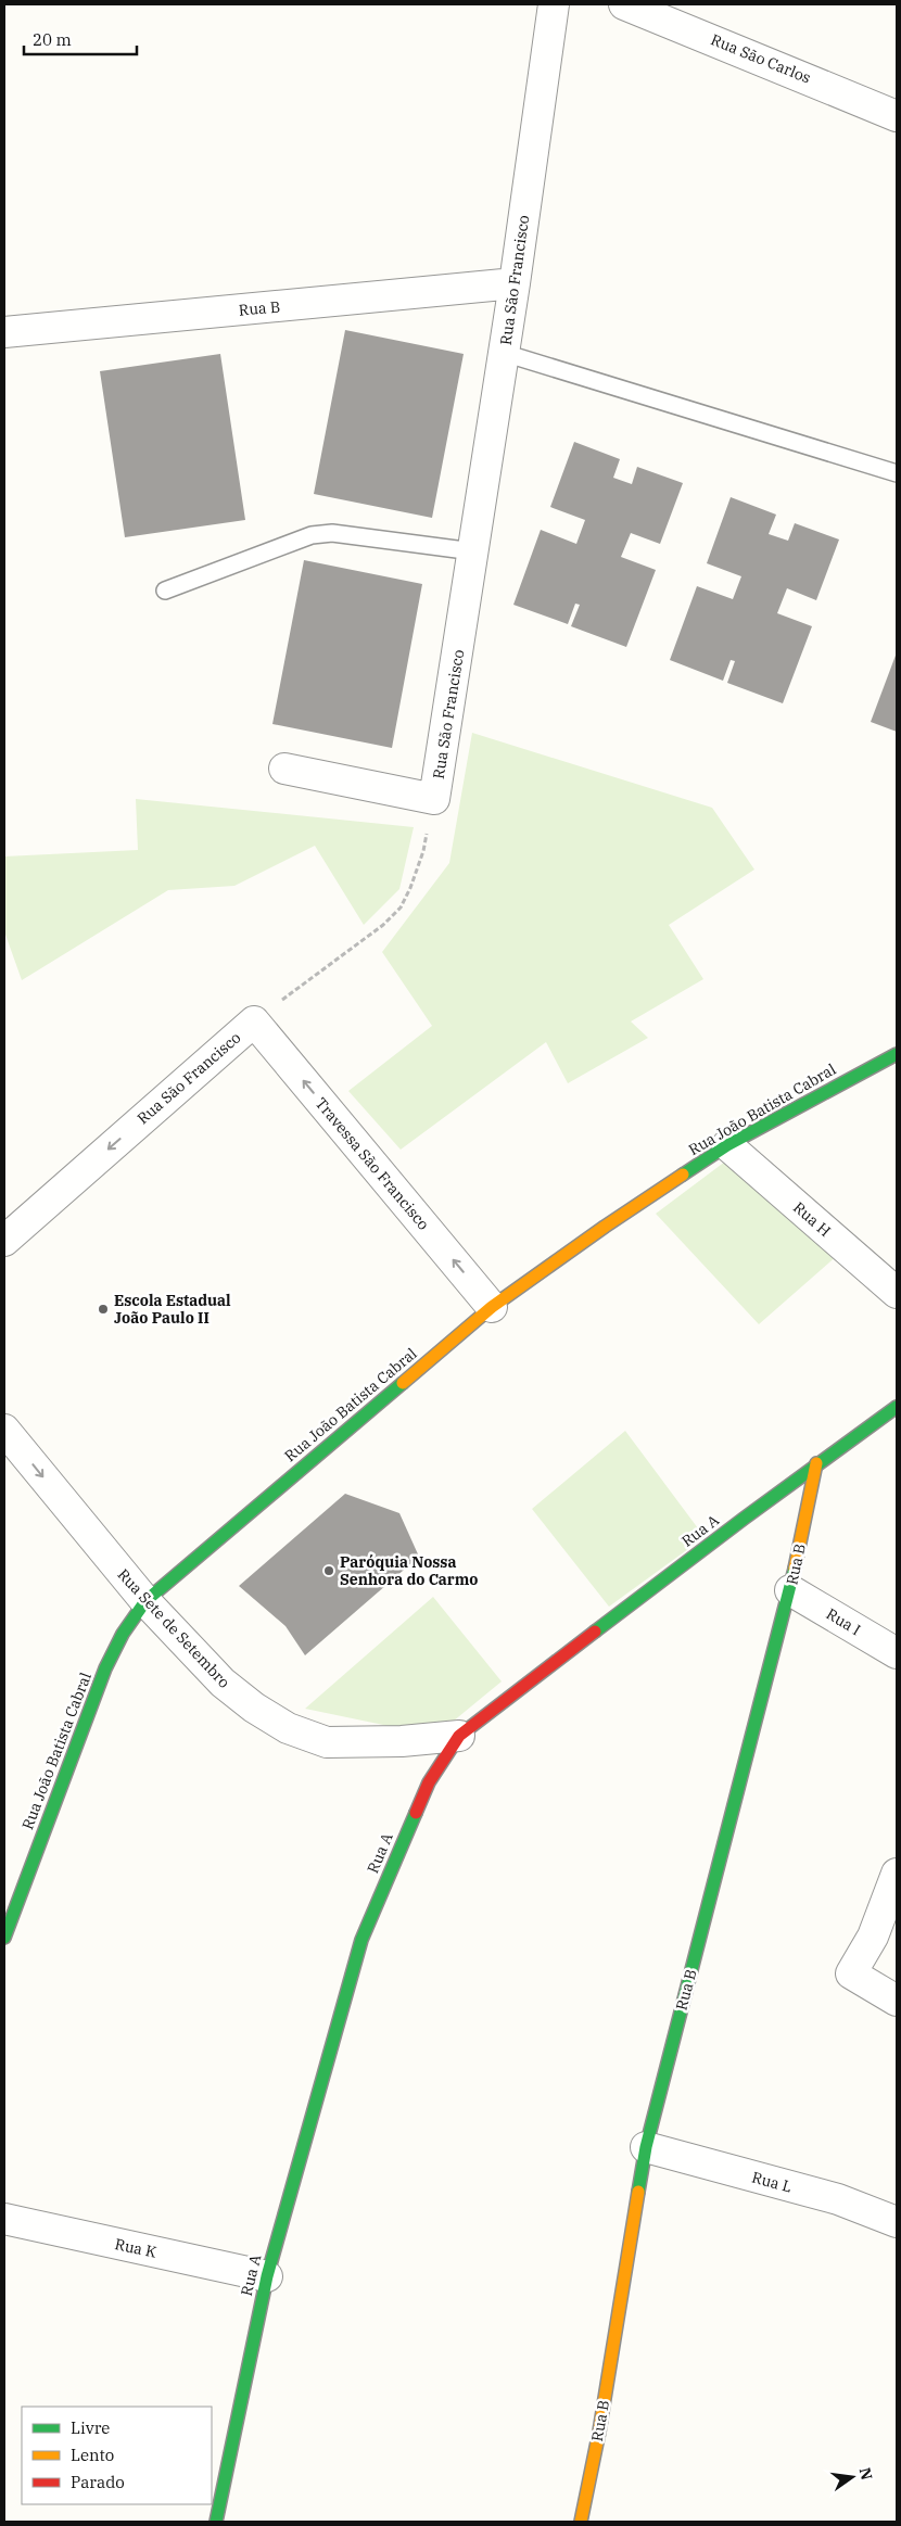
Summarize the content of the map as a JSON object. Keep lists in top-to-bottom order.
{
  "streets": {
    "street": [
      "Rua São Carlos",
      "Rua São Francisco",
      "Rua B",
      "Rua João Batista Cabral",
      "Travessa São Francisco",
      "Rua H",
      "Rua A",
      "Rua I",
      "Rua Sete de Setembro",
      "Rua L",
      "Rua K"
    ]
  },
  "crossings": [
    ["Rua São Francisco", "Rua B"],
    ["Rua São Francisco", "Travessa São Francisco"],
    ["Rua B", "Rua A"],
    ["Rua B", "Rua I"],
    ["Rua B", "Rua L"],
    ["Rua João Batista Cabral", "Travessa São Francisco"],
    ["Rua João Batista Cabral", "Rua H"],
    ["Rua João Batista Cabral", "Rua Sete de Setembro"],
    ["Rua A", "Rua Sete de Setembro"],
    ["Rua A", "Rua K"]
  ],
  "one_way": ["Travessa São Francisco", "Rua Sete de Setembro"],
  "places": ["Escola Estadual João Paulo II", "Paróquia Nossa Senhora do Carmo"],
  "legend": ["Livre", "Lento", "Parado"],
  "scale_bar": "20 m",
  "north": "right"
}
